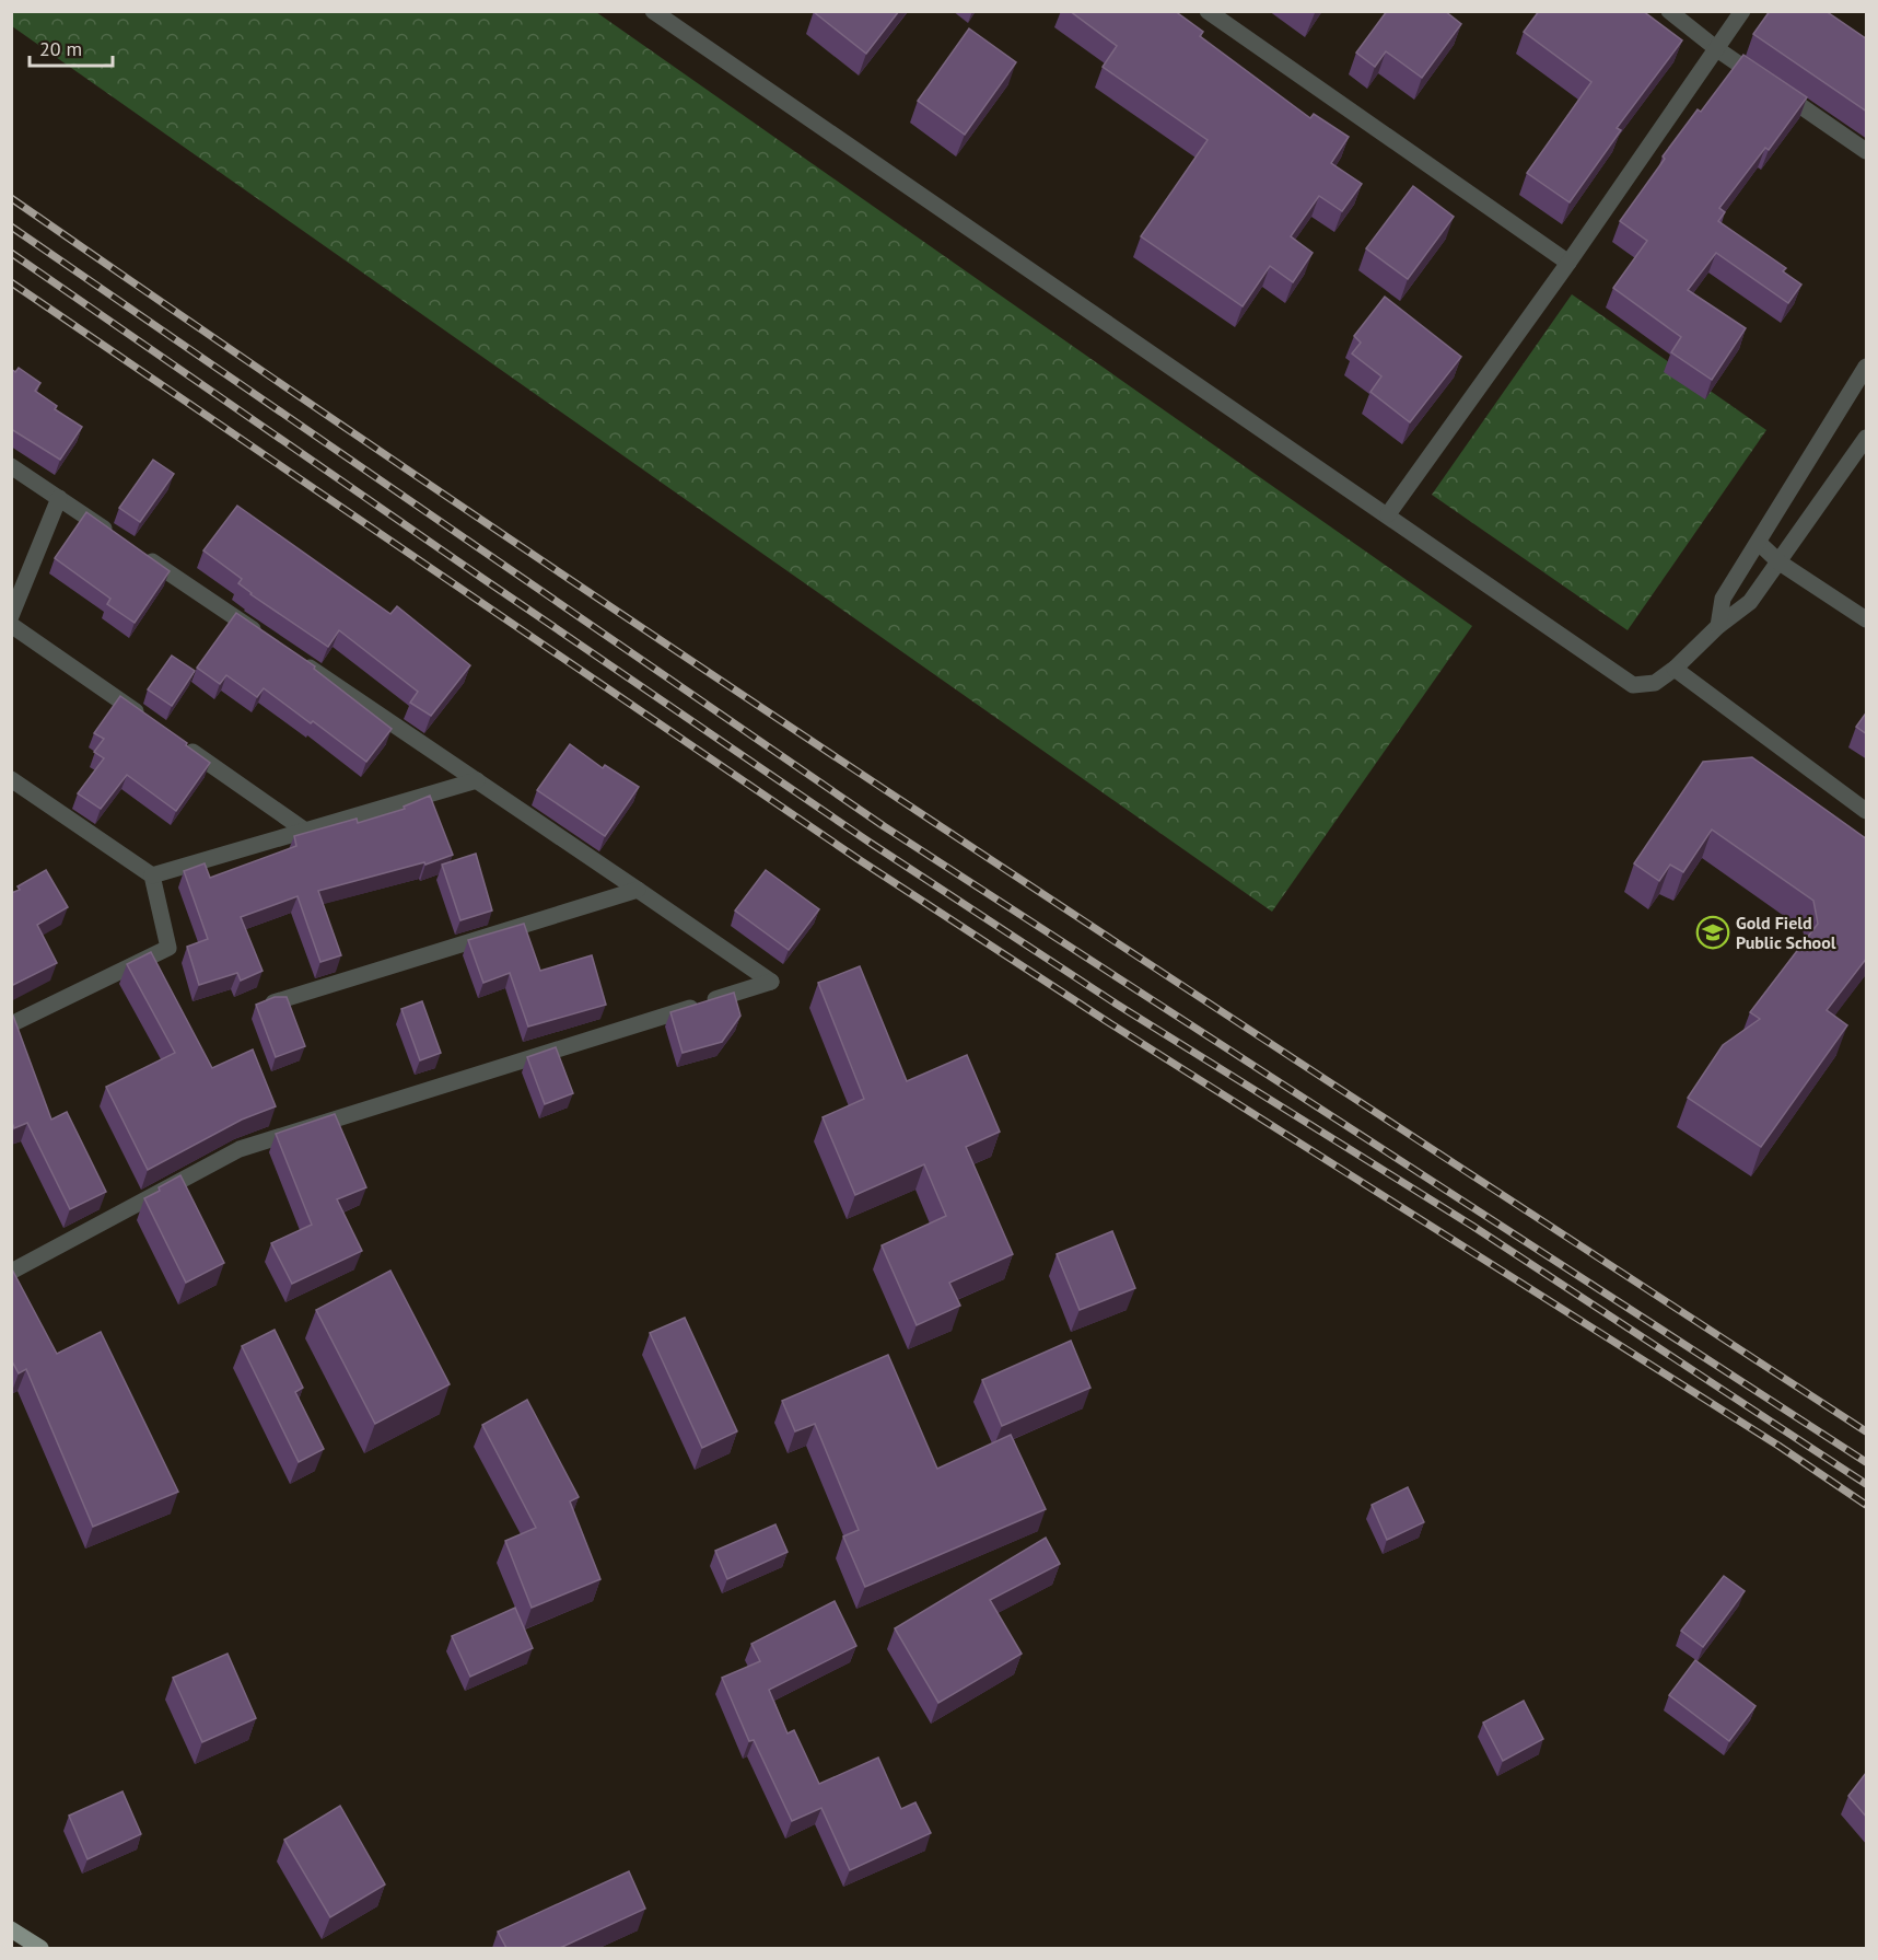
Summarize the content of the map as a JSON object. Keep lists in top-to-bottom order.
{
  "places": {
    "school or university": ["Gold Field Public School"]
  },
  "scale_bar": "20 m"
}
